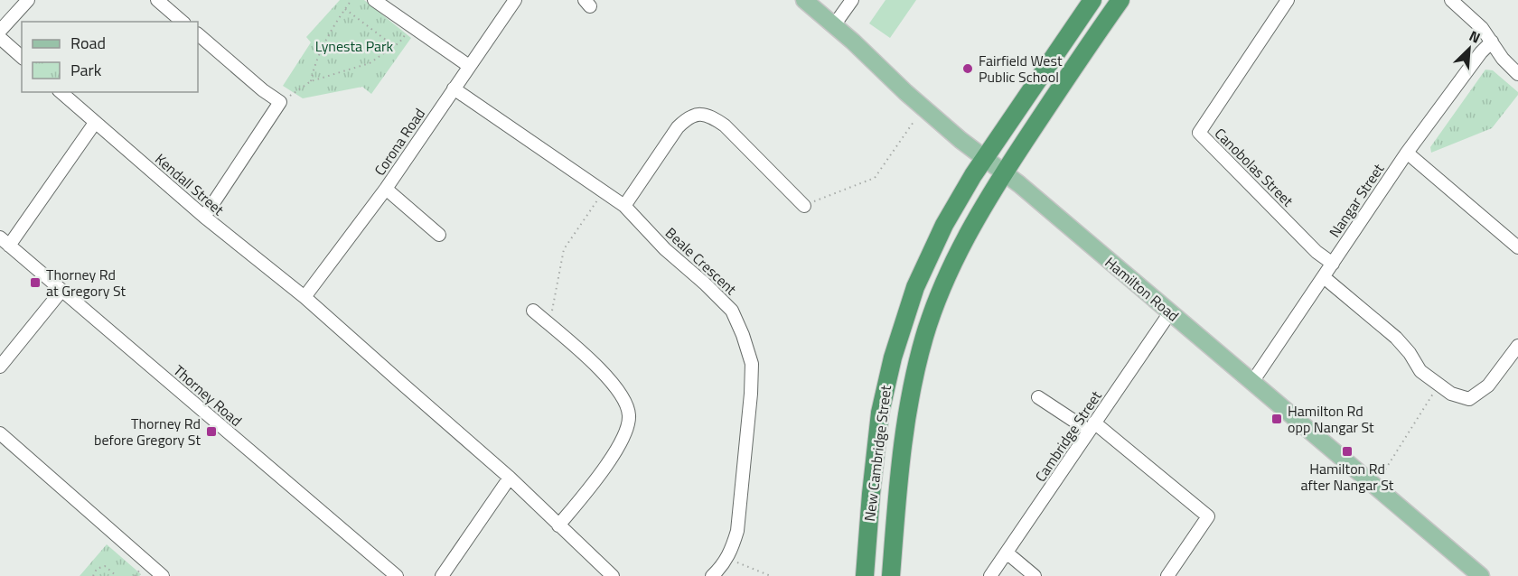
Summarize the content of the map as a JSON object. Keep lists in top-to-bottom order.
{
  "streets": {
    "highway": ["New Cambridge Street"],
    "main road": ["Hamilton Road"],
    "street": [
      "Corona Road",
      "Canobolas Street",
      "Kendall Street",
      "Nangar Street",
      "Beale Crescent",
      "Thorney Road",
      "Cambridge Street"
    ]
  },
  "crossings": [
    ["Corona Road", "Kendall Street"],
    ["Corona Road", "Beale Crescent"],
    ["Canobolas Street", "Nangar Street"],
    ["Nangar Street", "Hamilton Road"],
    ["Hamilton Road", "Cambridge Street"],
    ["Hamilton Road", "New Cambridge Street"]
  ],
  "parks": ["Lynesta Park"],
  "places": {
    "other": ["Fairfield West Public School"],
    "transit": [
      "Thorney Rd at Gregory St",
      "Hamilton Rd opp Nangar St",
      "Thorney Rd before Gregory St",
      "Hamilton Rd after Nangar St"
    ]
  },
  "legend": ["Road", "Park"],
  "north": "top right"
}
